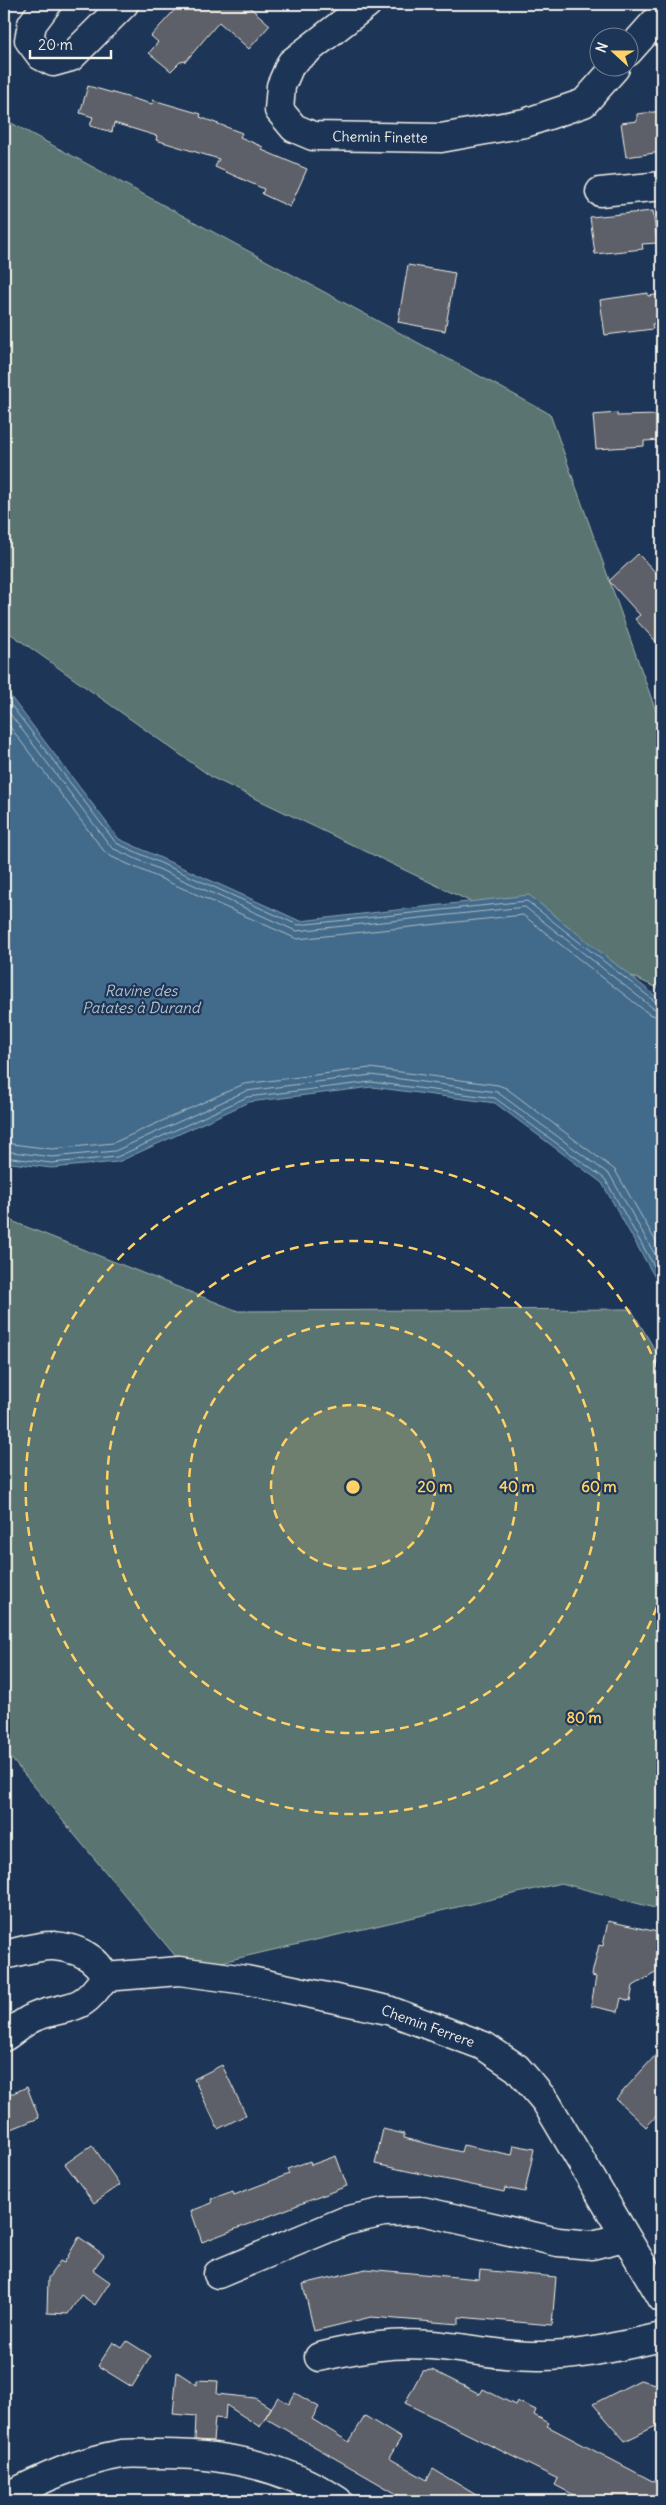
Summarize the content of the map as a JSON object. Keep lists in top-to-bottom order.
{
  "streets": {
    "street": ["Chemin Finette", "Chemin Ferrere"]
  },
  "water": ["Ravine des Patates à Durand"],
  "scale_bar": "20 m",
  "north": "left",
  "rings": [
    "20 m",
    "40 m",
    "60 m",
    "80 m"
  ]
}
